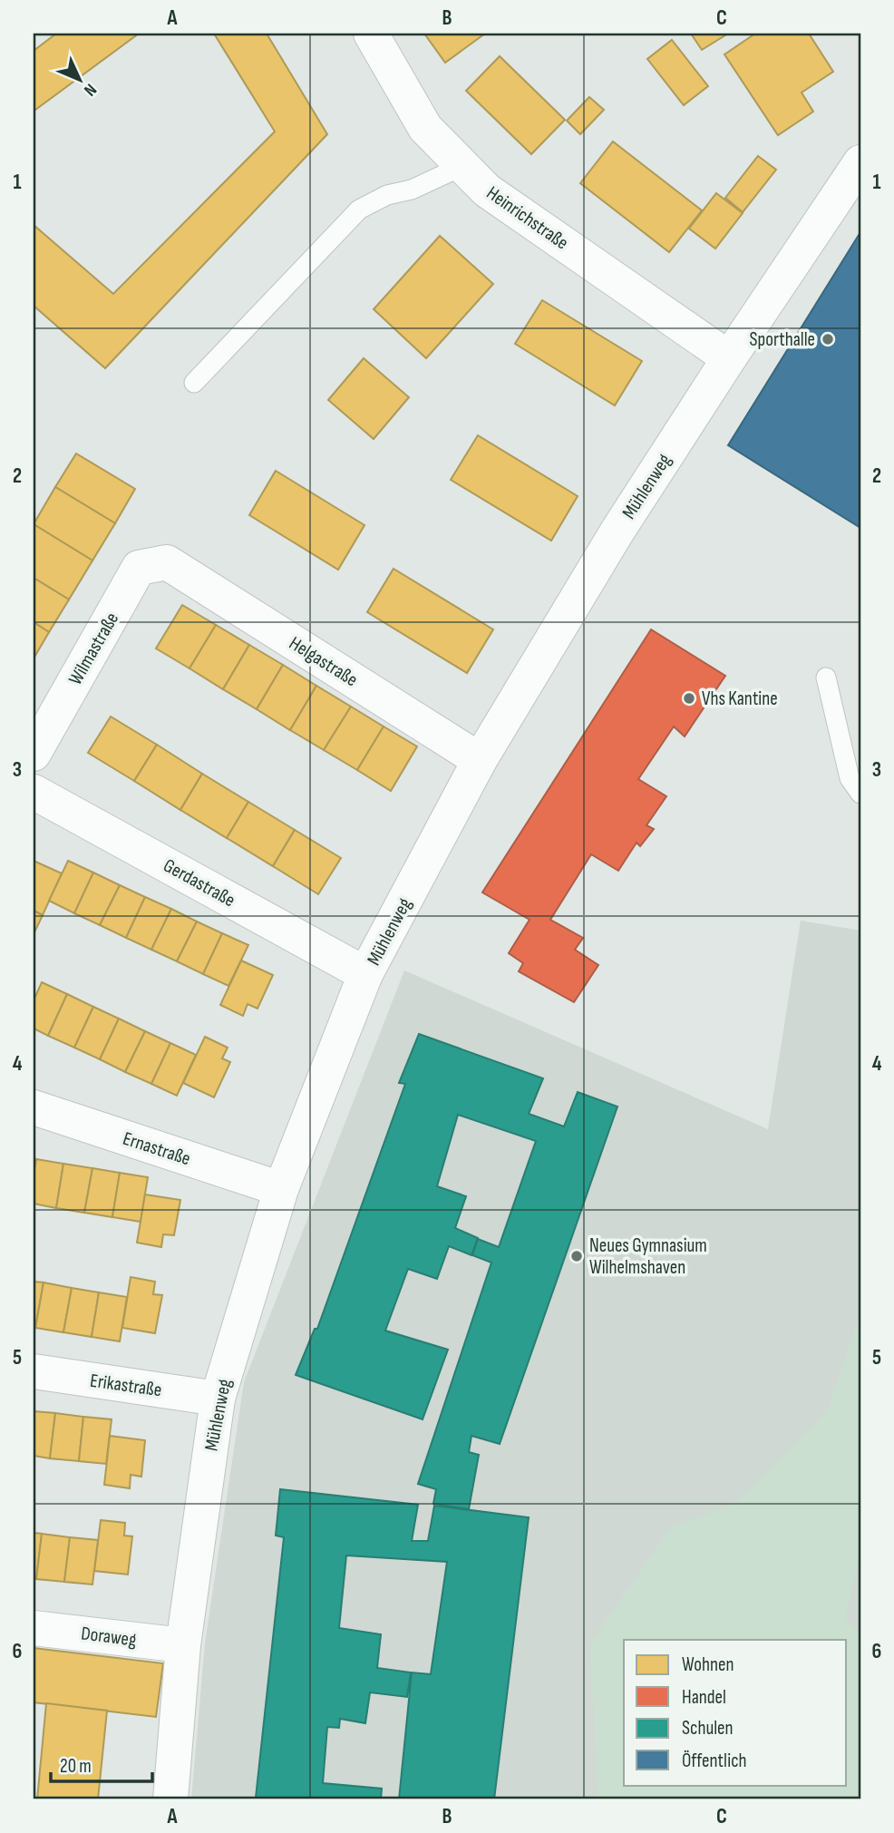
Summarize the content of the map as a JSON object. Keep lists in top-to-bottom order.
{
  "streets": {
    "street": [
      "Heinrichstraße",
      "Mühlenweg",
      "Wilmastraße",
      "Helgastraße",
      "Gerdastraße",
      "Ernastraße",
      "Erikastraße",
      "Doraweg"
    ]
  },
  "crossings": [
    ["Heinrichstraße", "Mühlenweg"],
    ["Mühlenweg", "Helgastraße"],
    ["Mühlenweg", "Gerdastraße"],
    ["Mühlenweg", "Ernastraße"],
    ["Mühlenweg", "Erikastraße"],
    ["Mühlenweg", "Doraweg"],
    ["Wilmastraße", "Helgastraße"]
  ],
  "places": ["Sporthalle", "Vhs Kantine", "Neues Gymnasium Wilhelmshaven"],
  "legend": [
    "Wohnen",
    "Handel",
    "Schulen",
    "Öffentlich"
  ],
  "scale_bar": "20 m",
  "north": "bottom right",
  "grid": {
    "columns": ["A", "B", "C"],
    "rows": [
      "1",
      "2",
      "3",
      "4",
      "5",
      "6"
    ]
  }
}
